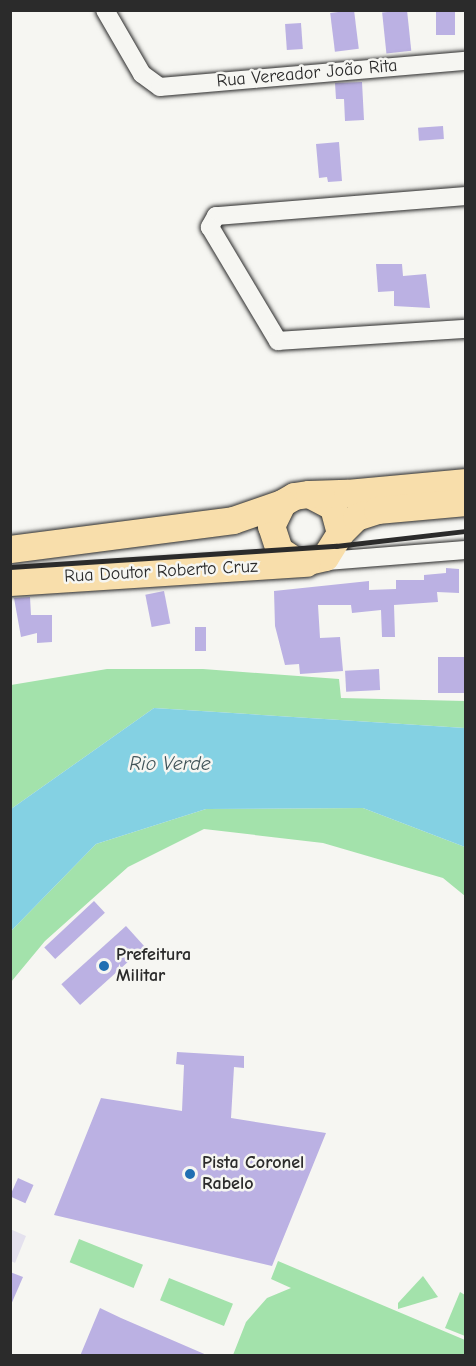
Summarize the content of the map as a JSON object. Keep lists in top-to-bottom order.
{
  "streets": {
    "main road": ["Rua Doutor Roberto Cruz"],
    "street": ["Rua Vereador João Rita"]
  },
  "water": ["Rio Verde"],
  "places": ["Prefeitura Militar", "Pista Coronel Rabelo"]
}
